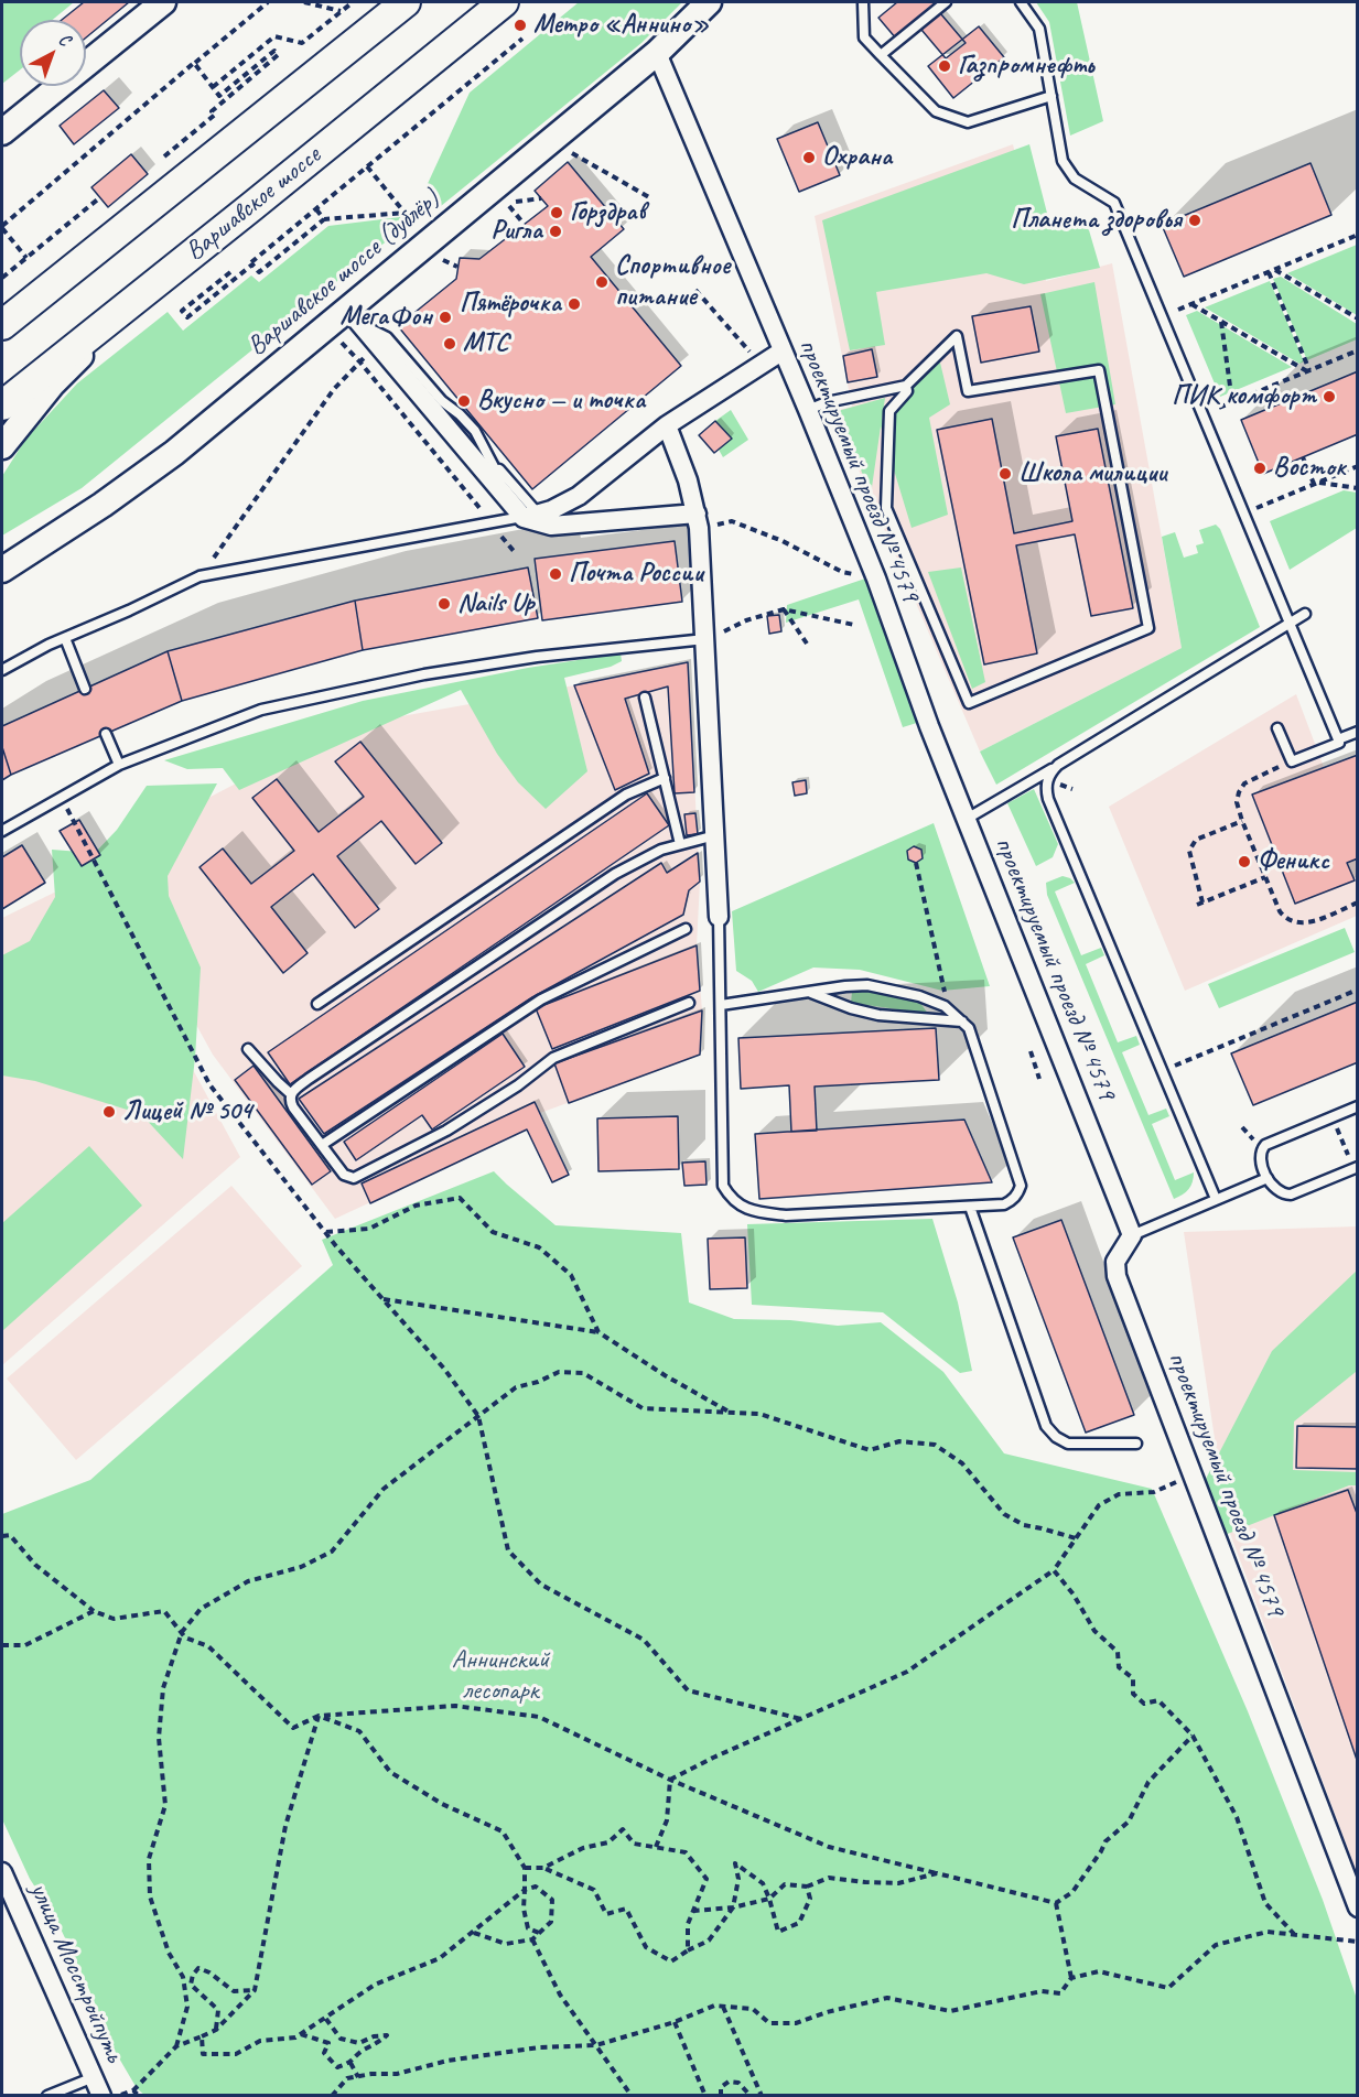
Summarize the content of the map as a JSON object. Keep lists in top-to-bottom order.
{
  "streets": {
    "main road": ["Варшавское шоссе", "Варшавское шоссе (дублёр)"],
    "street": ["проектируемый проезд № 4579", "улица Мосстройпуть"]
  },
  "crossings": [
    ["Варшавское шоссе (дублёр)", "проектируемый проезд № 4579"]
  ],
  "parks": ["Аннинский лесопарк"],
  "places": [
    "Метро «Аннино»",
    "Газпромнефть",
    "Охрана",
    "Горздрав",
    "Планета здоровья",
    "Ригла",
    "Спортивное питание",
    "Пятёрочка",
    "МегаФон",
    "МТС",
    "ПИК комфорт",
    "Вкусно — и точка",
    "Восток",
    "Школа милиции",
    "Почта России",
    "Nails Up",
    "Феникс",
    "Лицей № 504"
  ],
  "north": "top right"
}
